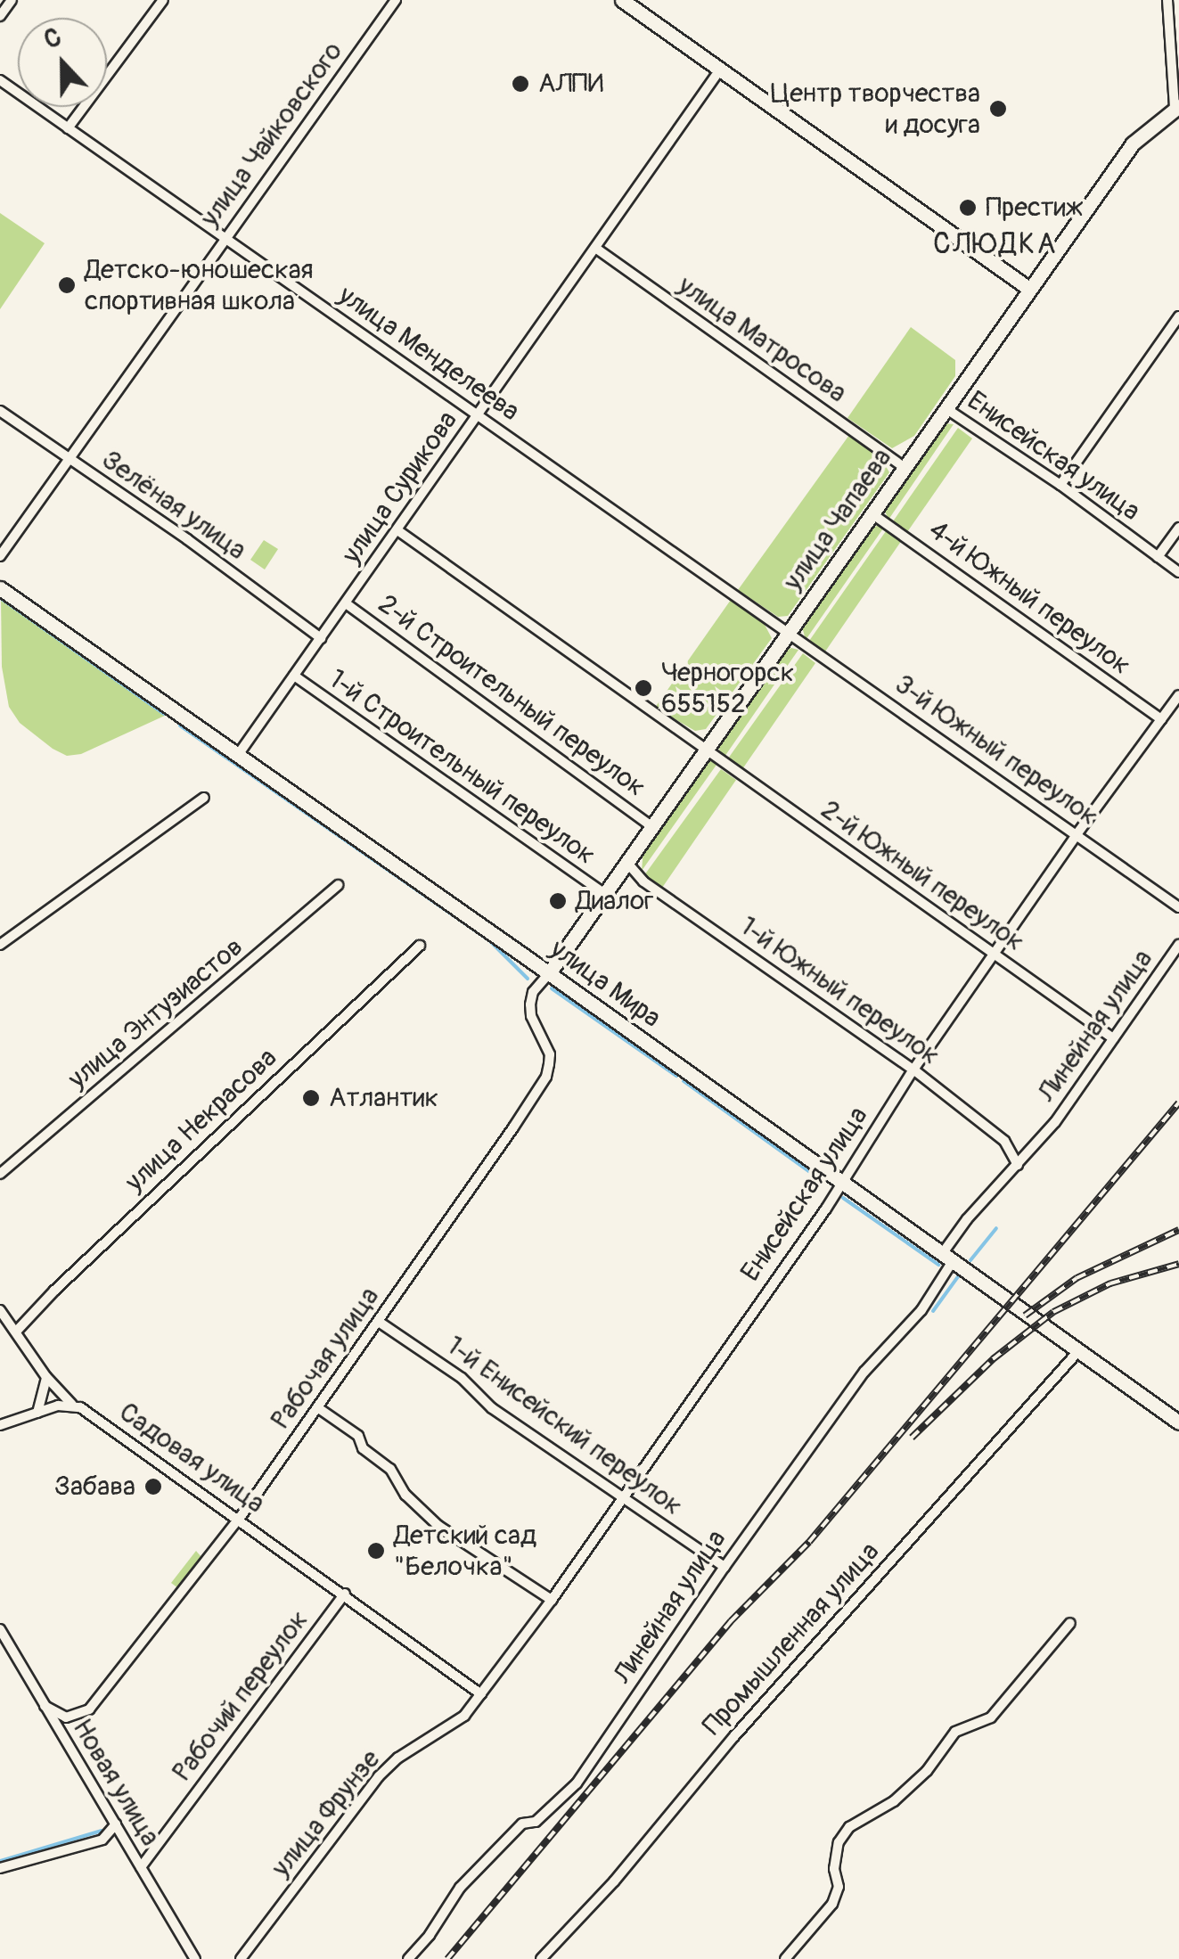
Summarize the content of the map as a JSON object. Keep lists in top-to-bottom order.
{
  "streets": {
    "main road": ["улица Чапаева", "улица Мира"],
    "street": [
      "улица Чайковского",
      "улица Матросова",
      "улица Менделеева",
      "Енисейская улица",
      "улица Сурикова",
      "Зелёная улица",
      "4-й Южный переулок",
      "2-й Строительный переулок",
      "3-й Южный переулок",
      "1-й Строительный переулок",
      "2-й Южный переулок",
      "1-й Южный переулок",
      "улица Энтузиастов",
      "Линейная улица",
      "улица Некрасова",
      "Рабочая улица",
      "1-й Енисейский переулок",
      "Садовая улица",
      "Промышленная улица",
      "Рабочий переулок",
      "Новая улица",
      "улица Фрунзе"
    ]
  },
  "crossings": [
    ["улица Чайковского", "улица Менделеева"],
    ["улица Чайковского", "Зелёная улица"],
    ["улица Матросова", "улица Сурикова"],
    ["улица Матросова", "улица Чапаева"],
    ["улица Менделеева", "улица Сурикова"],
    ["улица Менделеева", "улица Чапаева"],
    ["улица Менделеева", "3-й Южный переулок"],
    ["Енисейская улица", "улица Чапаева"],
    ["Енисейская улица", "4-й Южный переулок"],
    ["Енисейская улица", "3-й Южный переулок"],
    ["Енисейская улица", "2-й Южный переулок"],
    ["Енисейская улица", "улица Мира"],
    ["Енисейская улица", "1-й Южный переулок"],
    ["Енисейская улица", "1-й Енисейский переулок"],
    ["Енисейская улица", "Садовая улица"],
    ["Енисейская улица", "улица Фрунзе"],
    ["улица Сурикова", "Зелёная улица"],
    ["улица Сурикова", "2-й Строительный переулок"],
    ["улица Сурикова", "1-й Строительный переулок"],
    ["улица Сурикова", "2-й Южный переулок"],
    ["улица Сурикова", "улица Мира"],
    ["улица Чапаева", "4-й Южный переулок"],
    ["улица Чапаева", "2-й Строительный переулок"],
    ["улица Чапаева", "3-й Южный переулок"],
    ["улица Чапаева", "1-й Строительный переулок"],
    ["улица Чапаева", "2-й Южный переулок"],
    ["улица Чапаева", "улица Мира"],
    ["улица Чапаева", "1-й Южный переулок"],
    ["2-й Южный переулок", "Линейная улица"],
    ["улица Мира", "Линейная улица"],
    ["улица Мира", "Промышленная улица"],
    ["1-й Южный переулок", "Линейная улица"],
    ["Линейная улица", "1-й Енисейский переулок"],
    ["улица Некрасова", "Садовая улица"],
    ["Рабочая улица", "1-й Енисейский переулок"],
    ["Рабочая улица", "Садовая улица"],
    ["Рабочая улица", "Новая улица"],
    ["Садовая улица", "Рабочий переулок"],
    ["Рабочий переулок", "Новая улица"]
  ],
  "districts": ["СЛЮДКА"],
  "places": [
    "АЛПИ",
    "Центр творчества и досуга",
    "Престиж",
    "Детско-юношеская спортивная школа",
    "Черногорск 655152",
    "Диалог",
    "Атлантик",
    "Забава",
    "Детский сад \"Белочка\""
  ],
  "north": "top"
}
